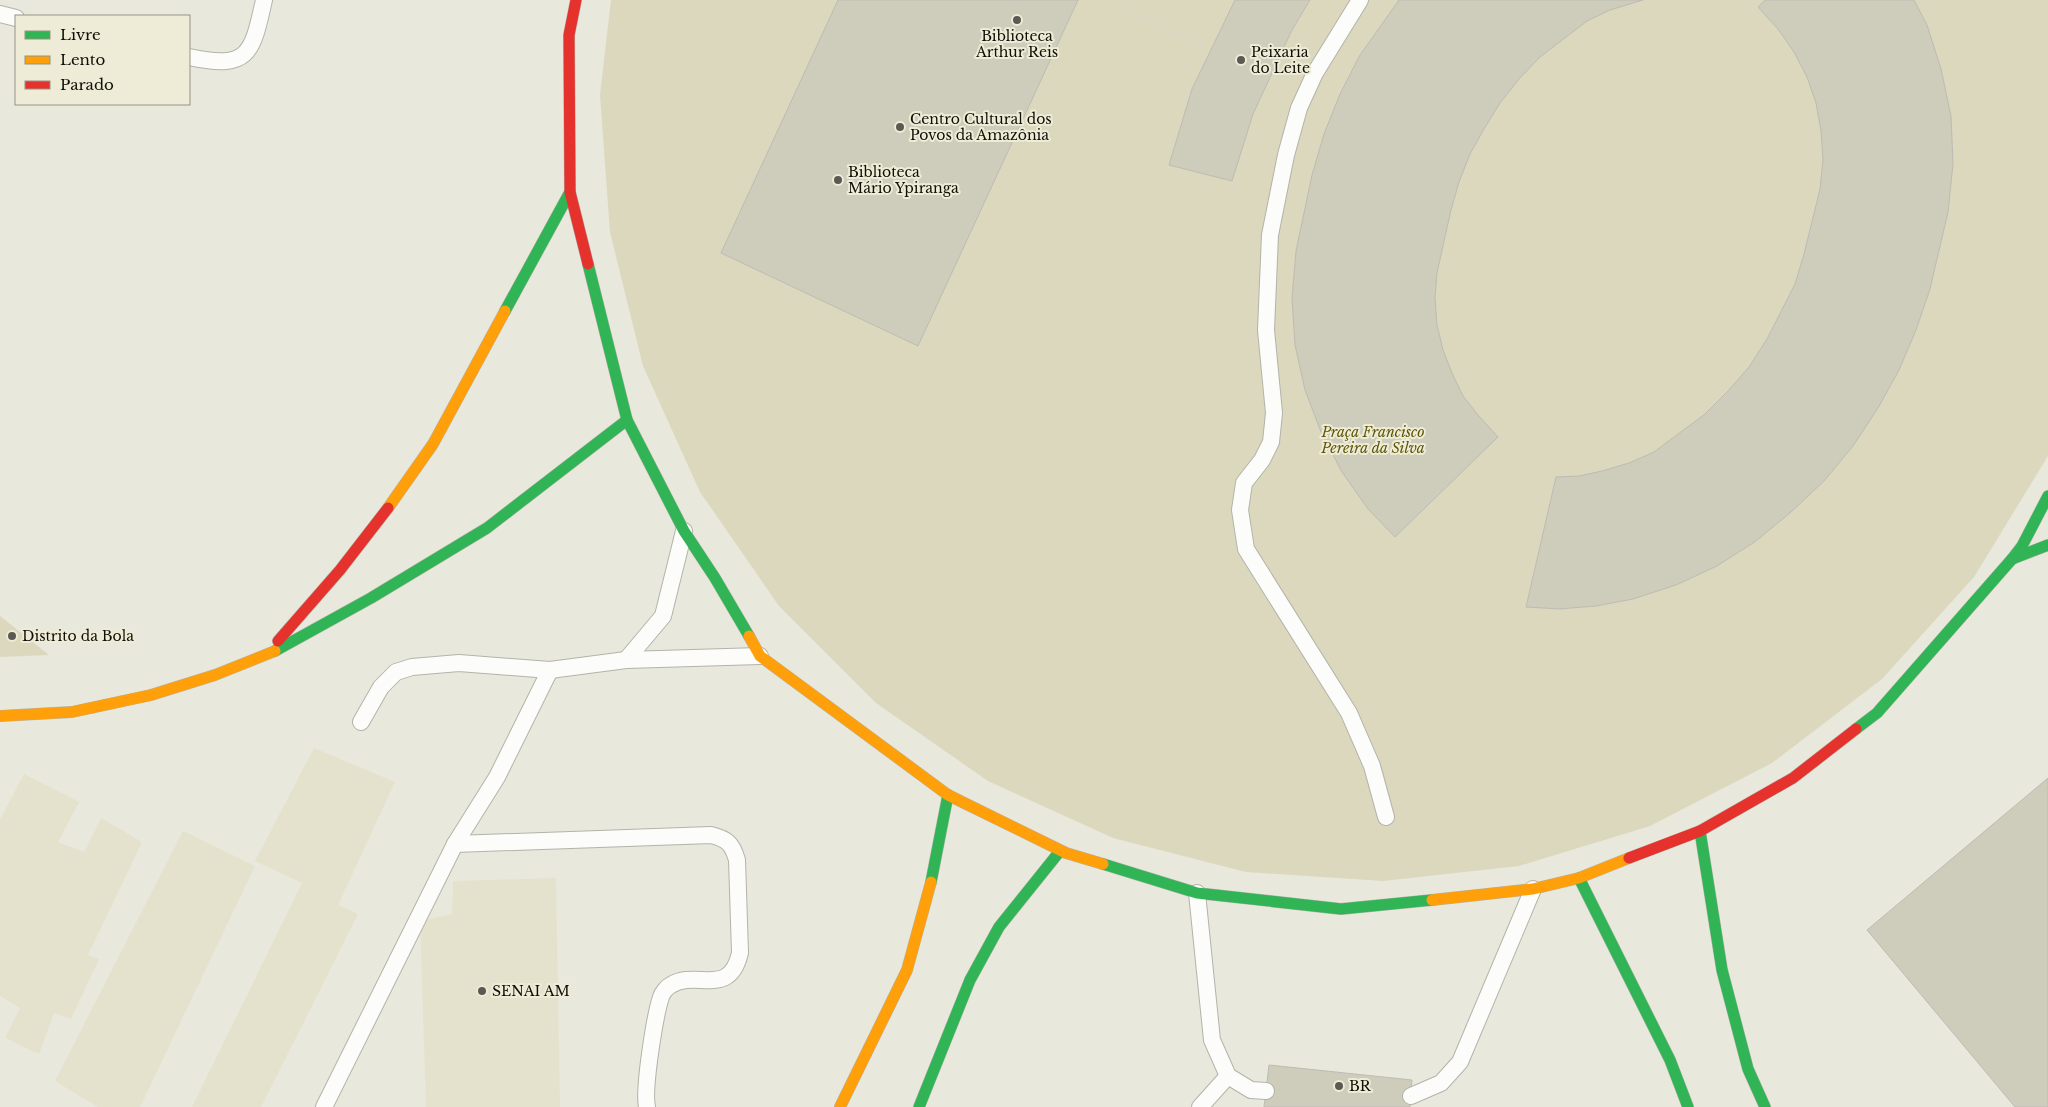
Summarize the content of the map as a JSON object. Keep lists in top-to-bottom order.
{
  "parks": ["Praça Francisco Pereira da Silva"],
  "places": [
    "Biblioteca Arthur Reis",
    "Peixaria do Leite",
    "Centro Cultural dos Povos da Amazônia",
    "Biblioteca Mário Ypiranga",
    "Distrito da Bola",
    "SENAI AM",
    "BR"
  ],
  "legend": ["Livre", "Lento", "Parado"]
}
